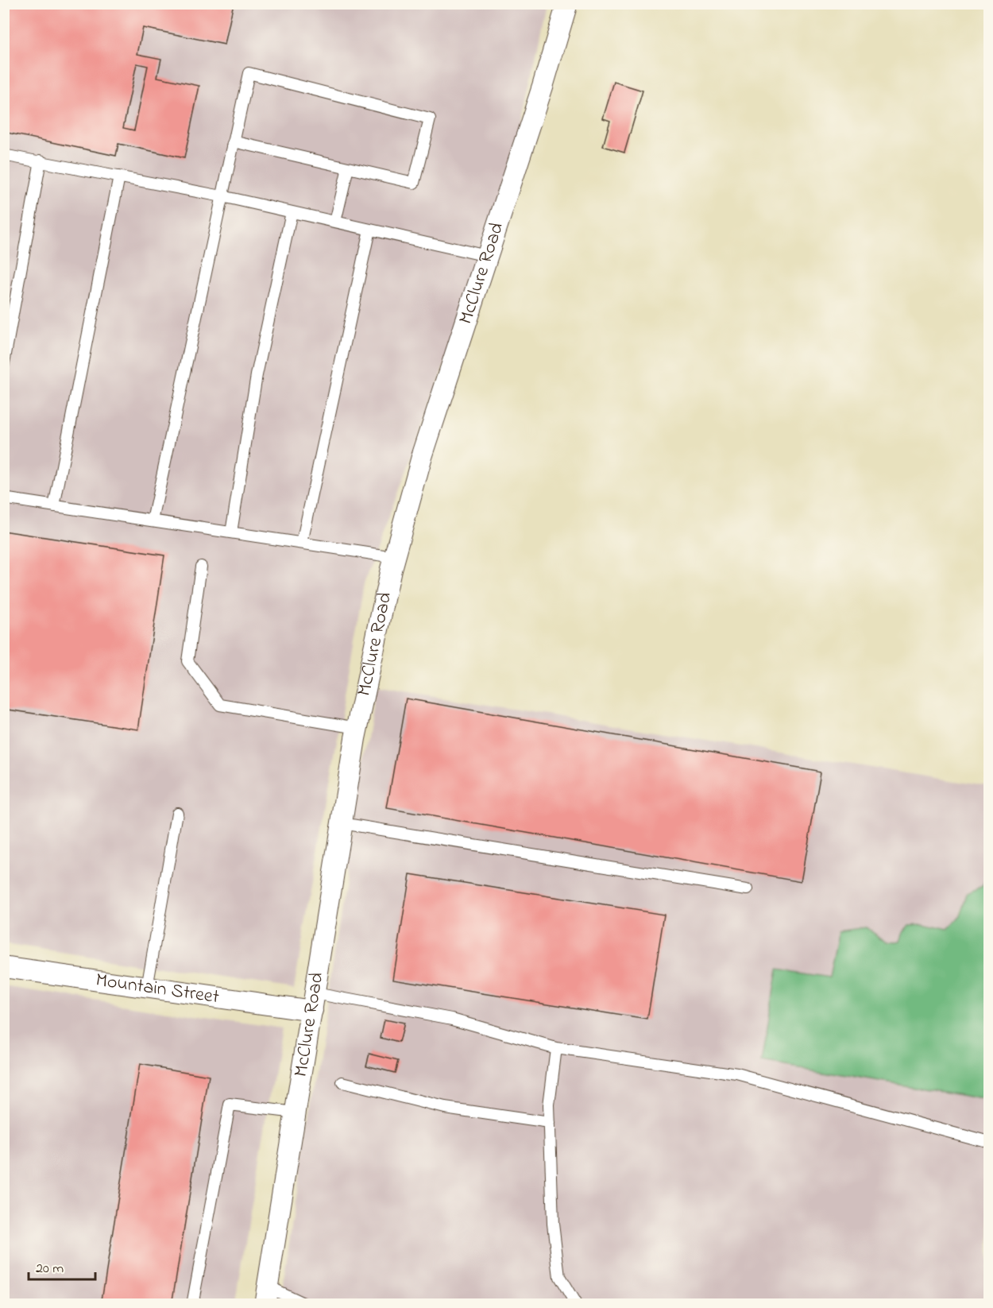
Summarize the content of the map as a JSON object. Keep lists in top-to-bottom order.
{
  "streets": {
    "street": ["McClure Road", "Mountain Street"]
  },
  "crossings": [
    ["McClure Road", "Mountain Street"]
  ],
  "scale_bar": "20 m"
}
